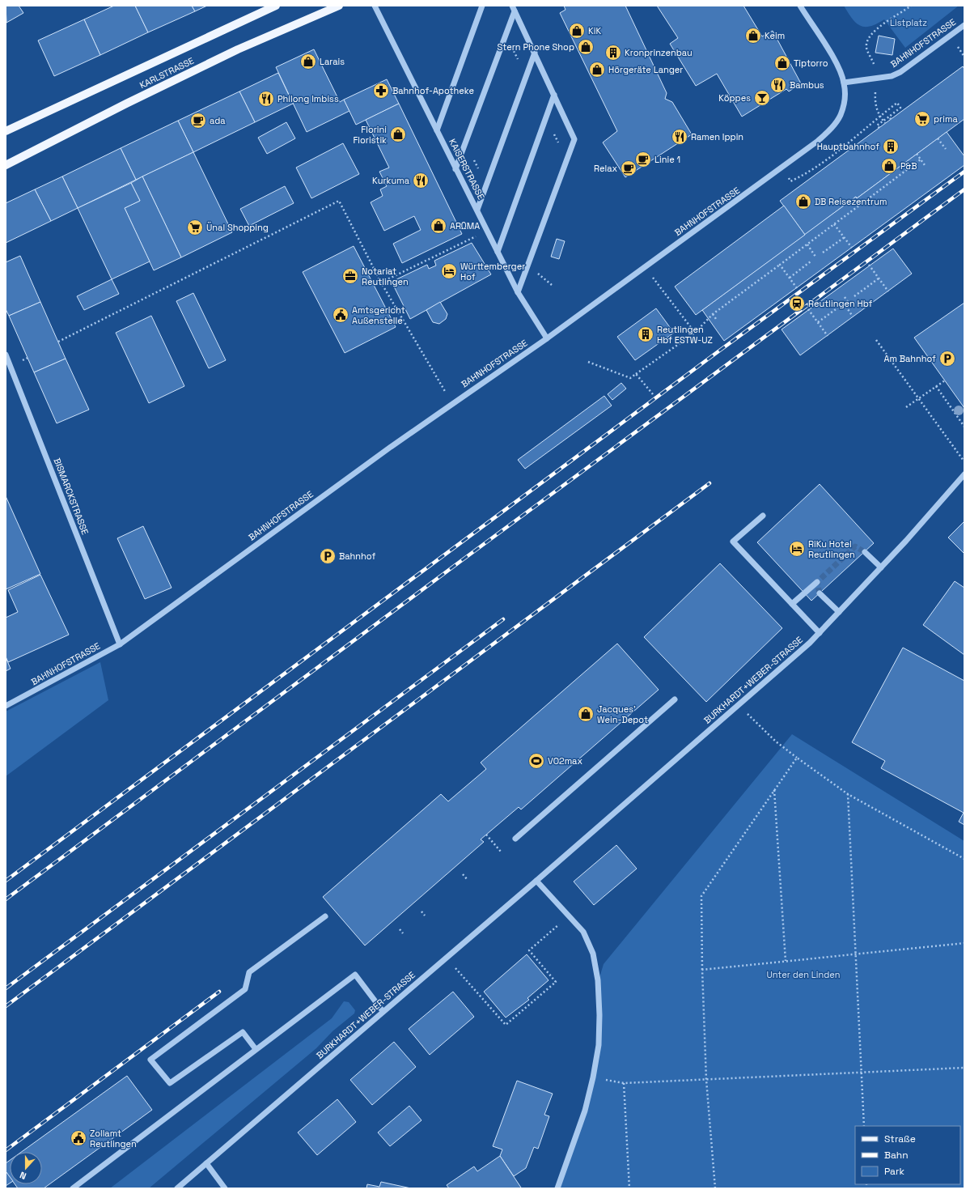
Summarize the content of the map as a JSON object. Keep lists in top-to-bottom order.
{
  "streets": {
    "main road": ["KARLSTRASSE"],
    "street": [
      "BAHNHOFSTRASSE",
      "KAISERSTRASSE",
      "BISMARCKSTRASSE",
      "BURKHARDT+WEBER-STRASSE"
    ]
  },
  "crossings": [
    ["BAHNHOFSTRASSE", "KAISERSTRASSE"],
    ["BAHNHOFSTRASSE", "BISMARCKSTRASSE"]
  ],
  "parks": ["Listplatz", "Unter den Linden"],
  "places": {
    "shop": [
      "KiK",
      "Keim",
      "Stern Phone Shop",
      "Larais",
      "Tiptorro",
      "Hörgeräte Langer",
      "Florini Floristik",
      "P&B",
      "DB Reisezentrum",
      "ARΩMA",
      "Jacques' Wein-Depot"
    ],
    "building": ["Kronprinzenbau", "Hauptbahnhof", "Reutlingen Hbf ESTW-UZ"],
    "restaurant": [
      "Bambus",
      "Philong Imbiss",
      "Ramen Ippin",
      "Kurkuma"
    ],
    "pharmacy": ["Bahnhof-Apotheke"],
    "bar": ["Köppes"],
    "supermarket": ["prima", "Ünal Shopping"],
    "cafe": ["ada", "Linie 1", "Relax"],
    "hotel": ["Württemberger Hof", "RiKu Hotel Reutlingen"],
    "office": ["Notariat Reutlingen"],
    "station": ["Reutlingen Hbf"],
    "public building": ["Amtsgericht Außenstelle", "Zollamt Reutlingen"],
    "parking": ["Am Bahnhof", "Bahnhof"],
    "sports": ["VO2max"]
  },
  "legend": ["Straße", "Bahn", "Park"],
  "north": "bottom"
}
